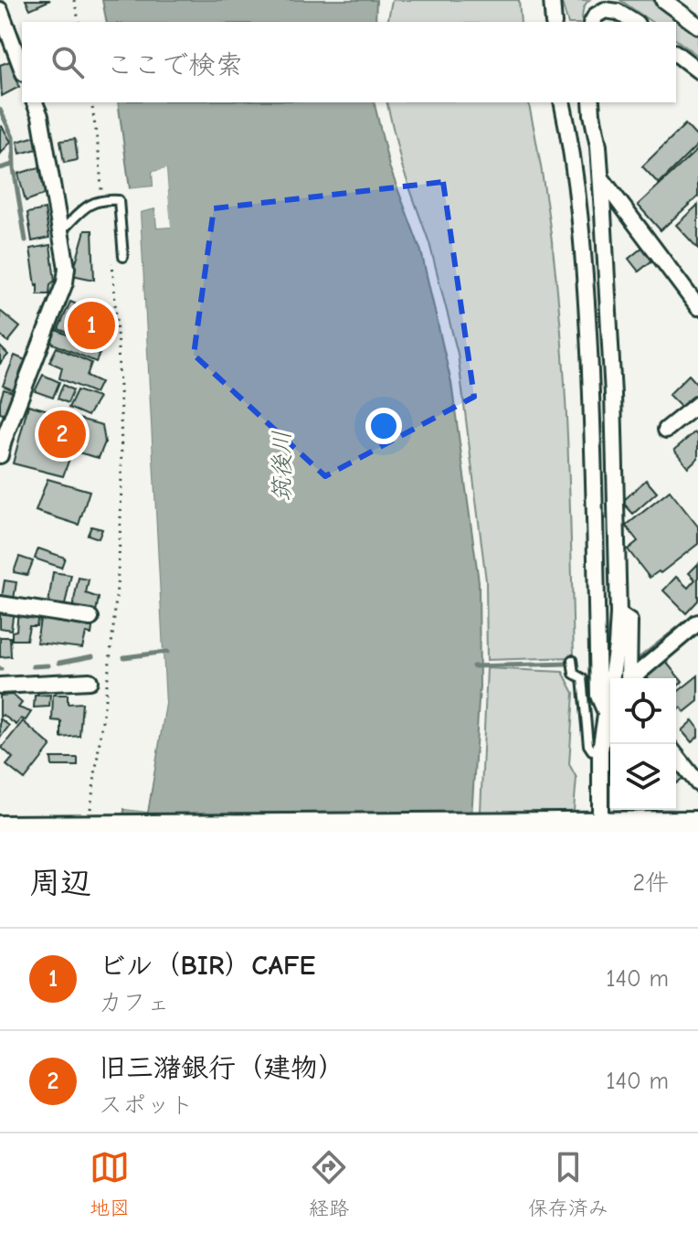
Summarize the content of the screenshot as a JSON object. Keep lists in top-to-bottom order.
{
  "water": ["筑後川"],
  "page": {
    "search": "ここで検索",
    "pins": ["1", "2"],
    "heading": ["周辺", "2件"],
    "list": [
      {
        "mark": "1",
        "name": "ビル（BIR）CAFE",
        "note": "カフェ",
        "value": "140 m"
      },
      {
        "mark": "2",
        "name": "旧三潴銀行（建物）",
        "note": "スポット",
        "value": "140 m"
      }
    ],
    "nav": ["地図", "経路", "保存済み"]
  }
}
